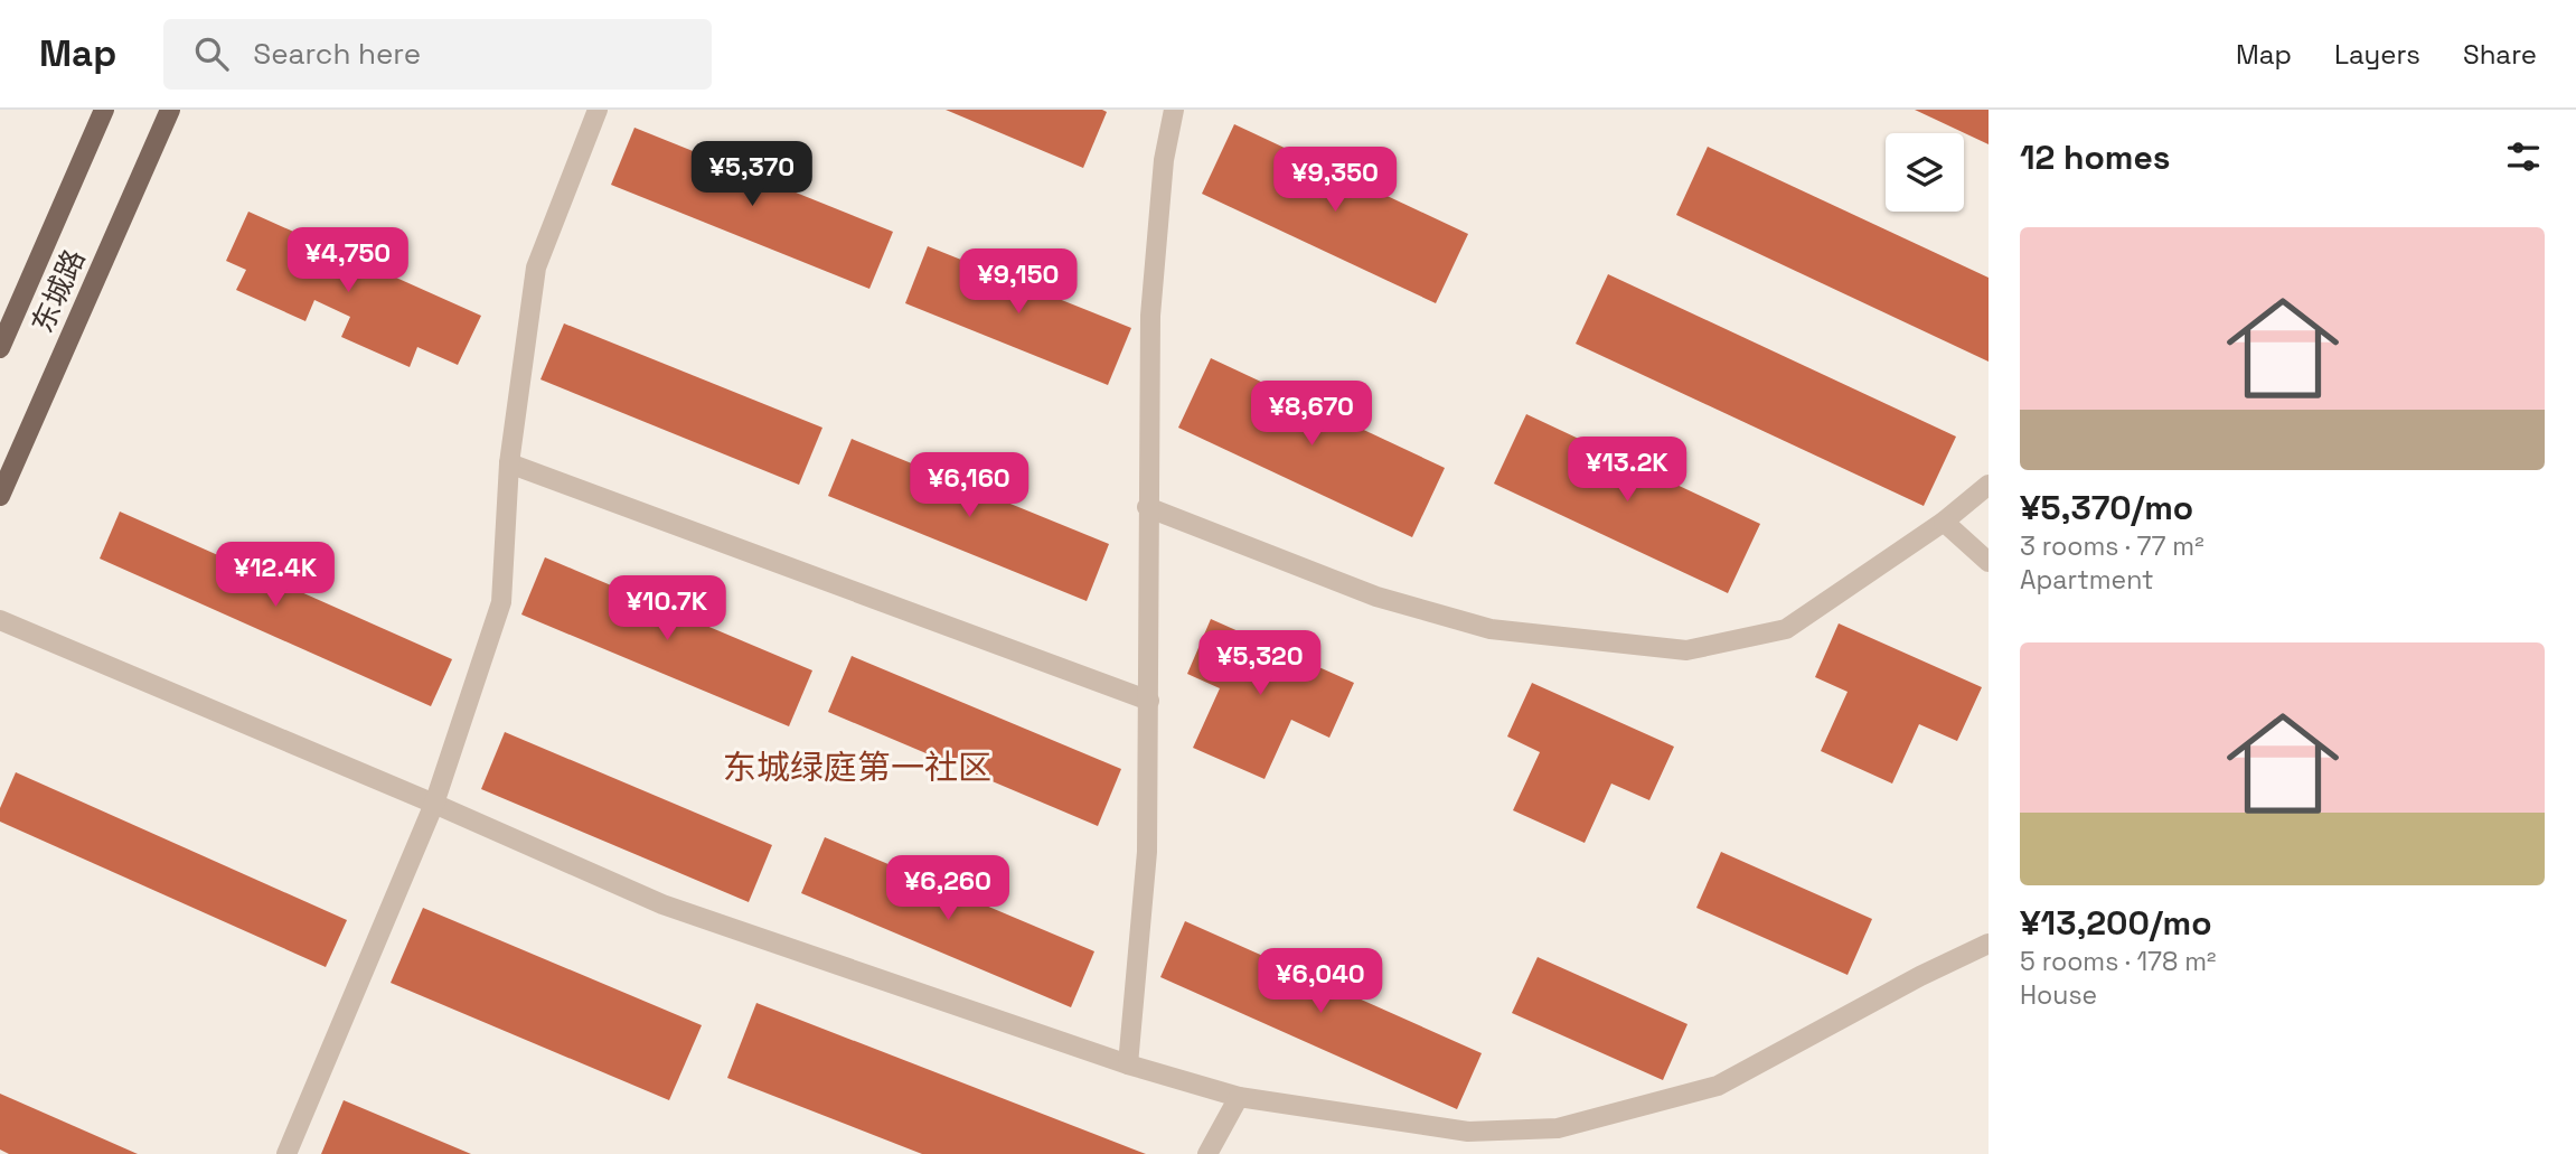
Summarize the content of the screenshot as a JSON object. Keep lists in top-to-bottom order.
{
  "streets": {
    "main road": ["东城路"]
  },
  "districts": ["东城绿庭第一社区"],
  "page": {
    "header": "Map",
    "search": "Search here",
    "nav": ["Map", "Layers", "Share"],
    "heading": "12 homes",
    "price": [
      "¥5,370",
      "¥9,350",
      "¥4,750",
      "¥9,150",
      "¥8,670",
      "¥13.2K",
      "¥6,160",
      "¥12.4K",
      "¥10.7K",
      "¥5,320",
      "¥6,260",
      "¥6,040"
    ],
    "list": [
      {
        "name": "¥5,370/mo",
        "note": "3 rooms · 77 m² · Apartment"
      },
      {
        "name": "¥13,200/mo",
        "note": "5 rooms · 178 m² · House"
      }
    ]
  }
}
